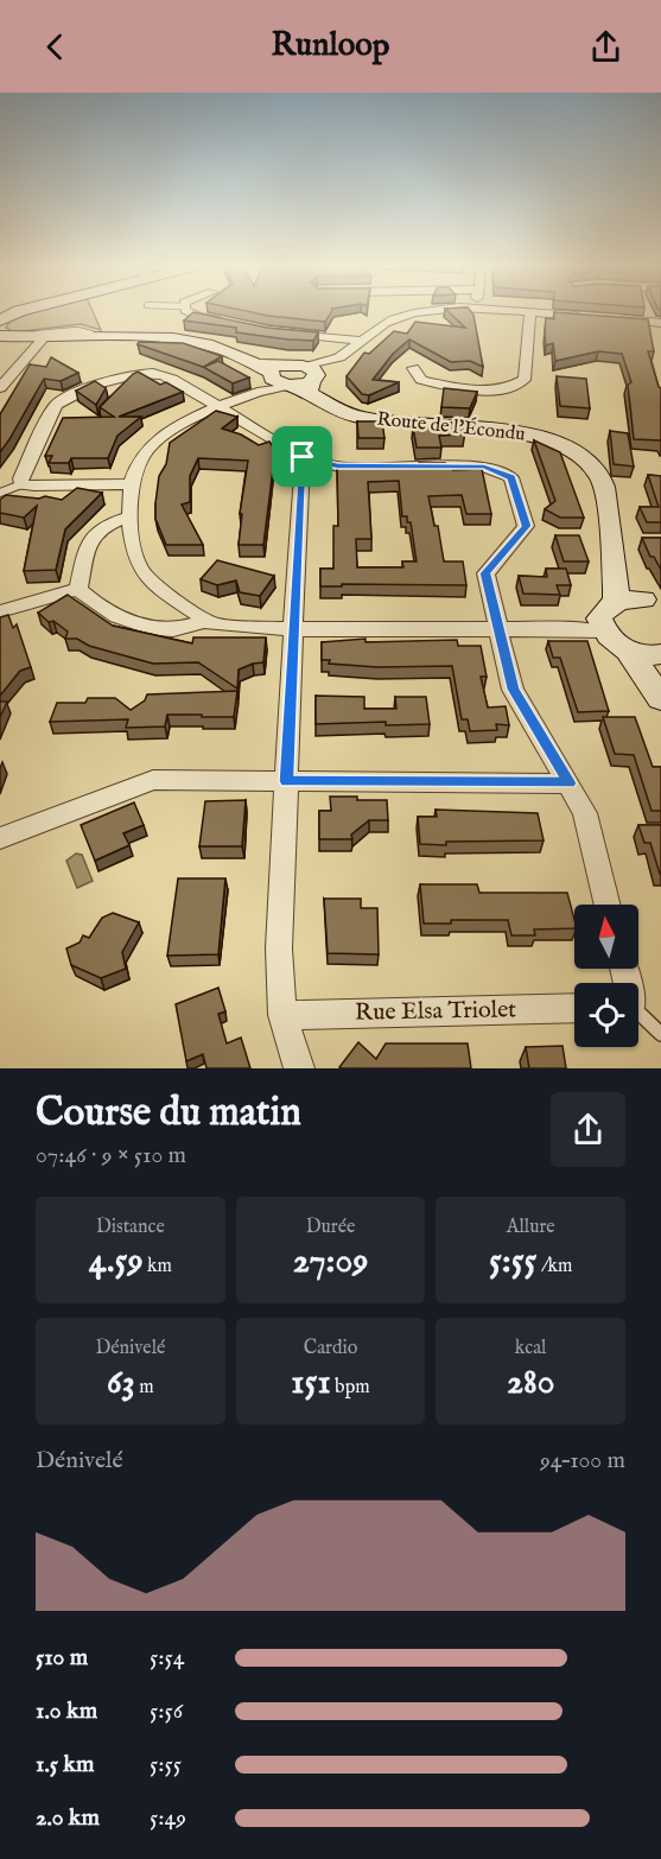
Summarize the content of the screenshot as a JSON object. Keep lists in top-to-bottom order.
{
  "streets": {
    "street": ["Route de l'Écondu", "Rue Elsa Triolet"]
  },
  "north": "top",
  "page": {
    "header": "Runloop",
    "heading": ["Course du matin", "07:46 · 9 × 510 m"],
    "stats": [
      ["Distance", "4.59 km"],
      ["Durée", "27:09"],
      ["Allure", "5:55 /km"],
      ["Dénivelé", "63 m"],
      ["Cardio", "151 bpm"],
      ["kcal", "280"]
    ],
    "chart": ["Dénivelé", "94–100 m"],
    "list": [
      {
        "name": "510 m",
        "note": "5:54"
      },
      {
        "name": "1.0 km",
        "note": "5:56"
      },
      {
        "name": "1.5 km",
        "note": "5:55"
      },
      {
        "name": "2.0 km",
        "note": "5:49"
      }
    ]
  }
}
